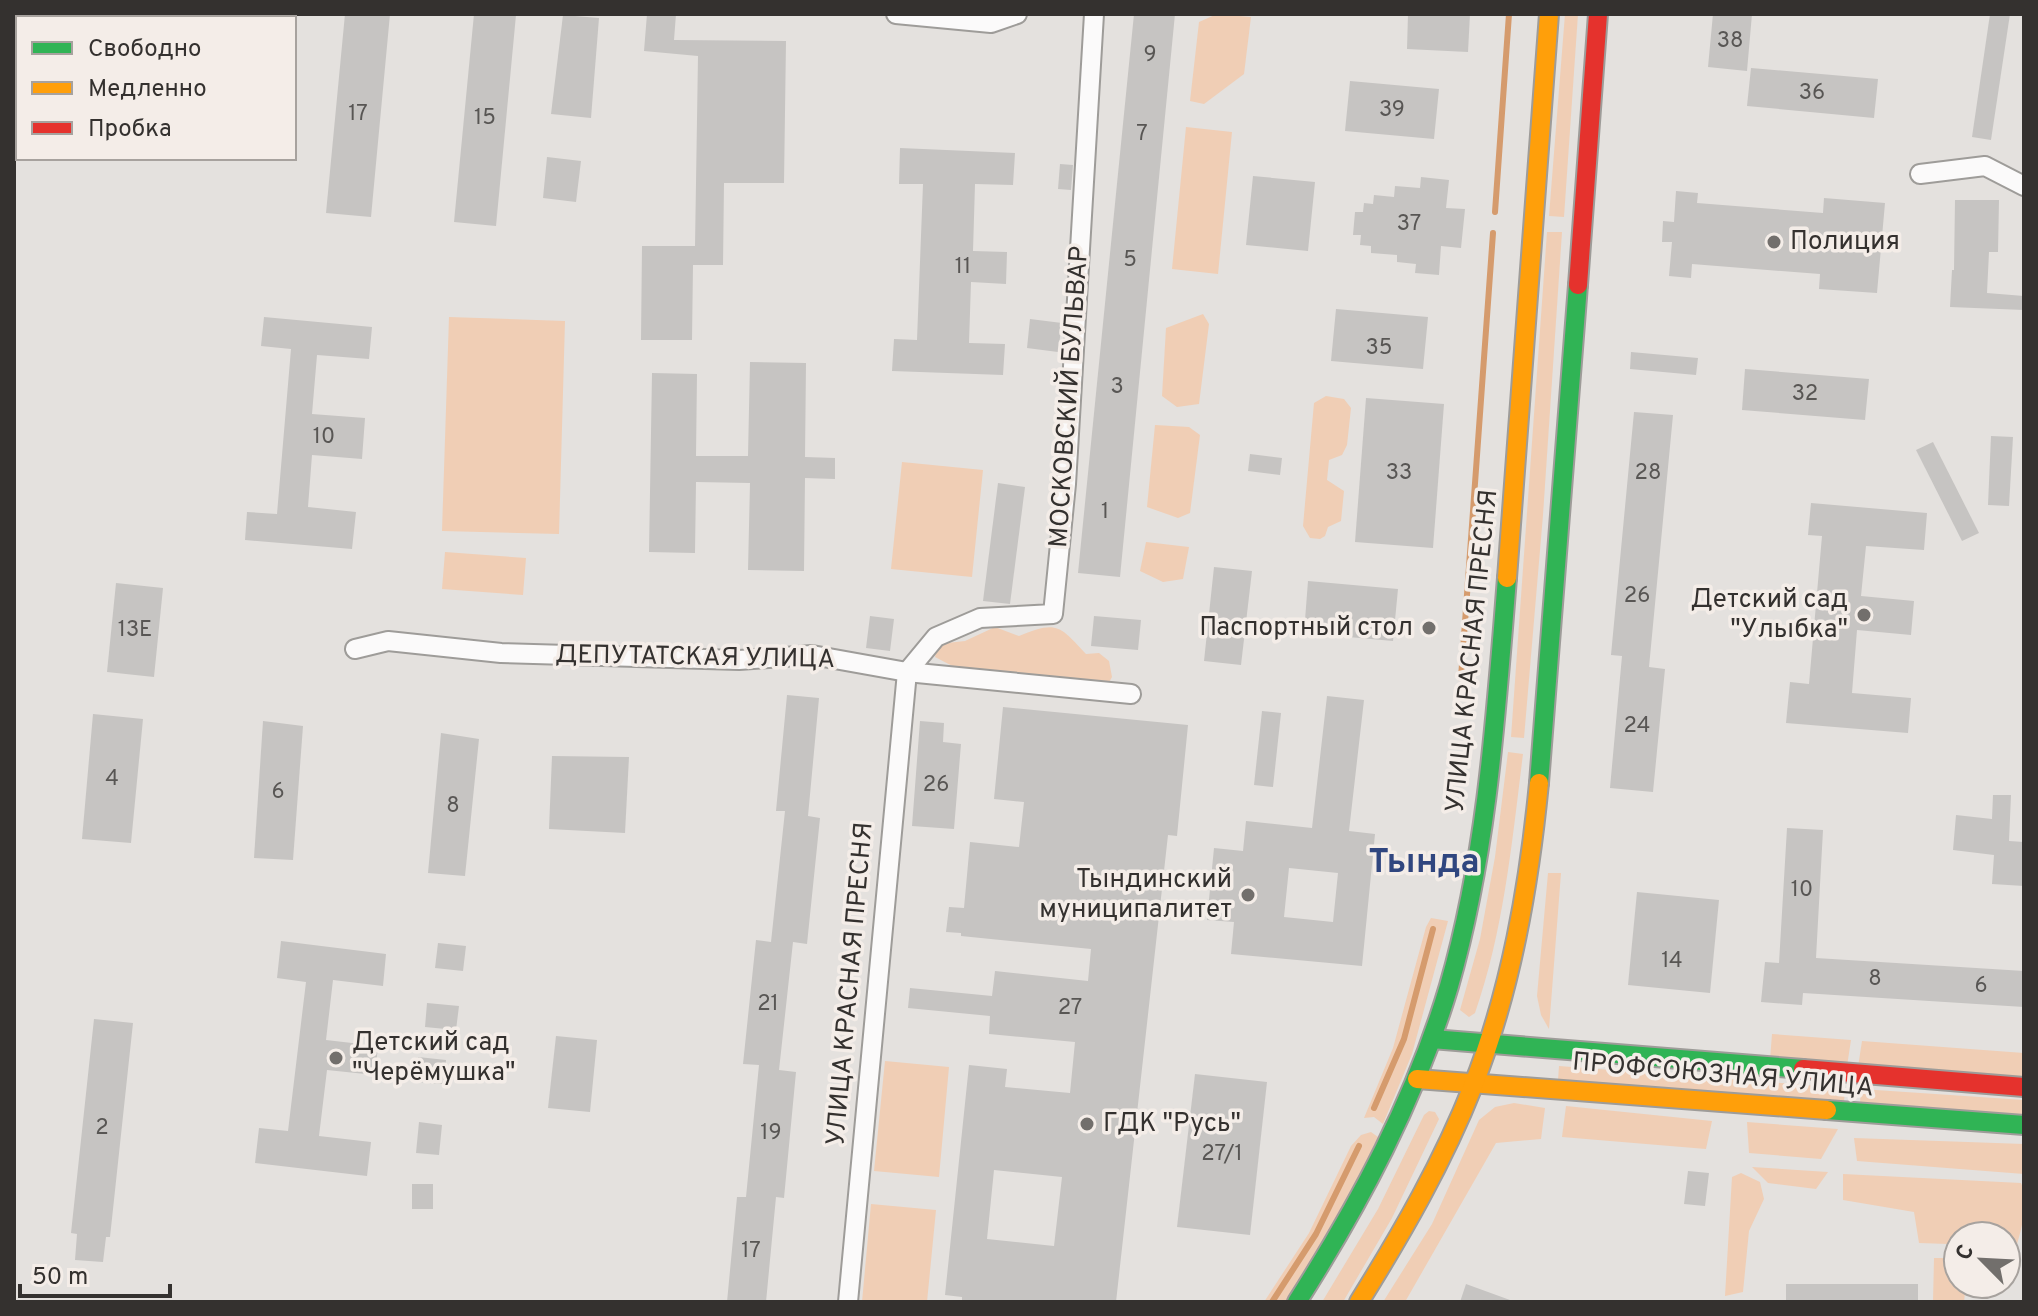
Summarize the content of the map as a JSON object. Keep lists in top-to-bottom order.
{
  "streets": {
    "street": [
      "МОСКОВСКИЙ БУЛЬВАР",
      "УЛИЦА КРАСНАЯ ПРЕСНЯ",
      "ДЕПУТАТСКАЯ УЛИЦА",
      "ПРОФСОЮЗНАЯ УЛИЦА"
    ]
  },
  "crossings": [
    ["МОСКОВСКИЙ БУЛЬВАР", "УЛИЦА КРАСНАЯ ПРЕСНЯ"],
    ["МОСКОВСКИЙ БУЛЬВАР", "ДЕПУТАТСКАЯ УЛИЦА"],
    ["УЛИЦА КРАСНАЯ ПРЕСНЯ", "ДЕПУТАТСКАЯ УЛИЦА"],
    ["УЛИЦА КРАСНАЯ ПРЕСНЯ", "ПРОФСОЮЗНАЯ УЛИЦА"]
  ],
  "districts": ["Тында"],
  "places": [
    "Полиция",
    "Детский сад \"Улыбка\"",
    "Паспортный стол",
    "Тындинский муниципалитет",
    "Детский сад \"Черёмушка\"",
    "ГДК \"Русь\""
  ],
  "house_numbers": [
    "38",
    "9",
    "36",
    "39",
    "17",
    "15",
    "7",
    "37",
    "5",
    "11",
    "35",
    "3",
    "32",
    "10",
    "33",
    "28",
    "1",
    "26",
    "13Е",
    "24",
    "4",
    "26",
    "6",
    "8",
    "10",
    "14",
    "8",
    "6",
    "21",
    "27",
    "2",
    "19",
    "27/1",
    "17"
  ],
  "legend": ["Свободно", "Медленно", "Пробка"],
  "scale_bar": "50 m",
  "north": "top left"
}
